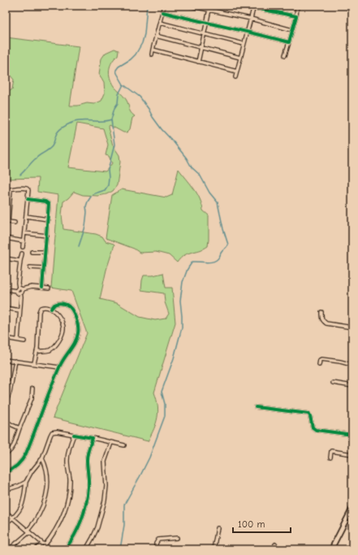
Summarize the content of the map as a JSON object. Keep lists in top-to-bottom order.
{
  "scale_bar": "100 m"
}
